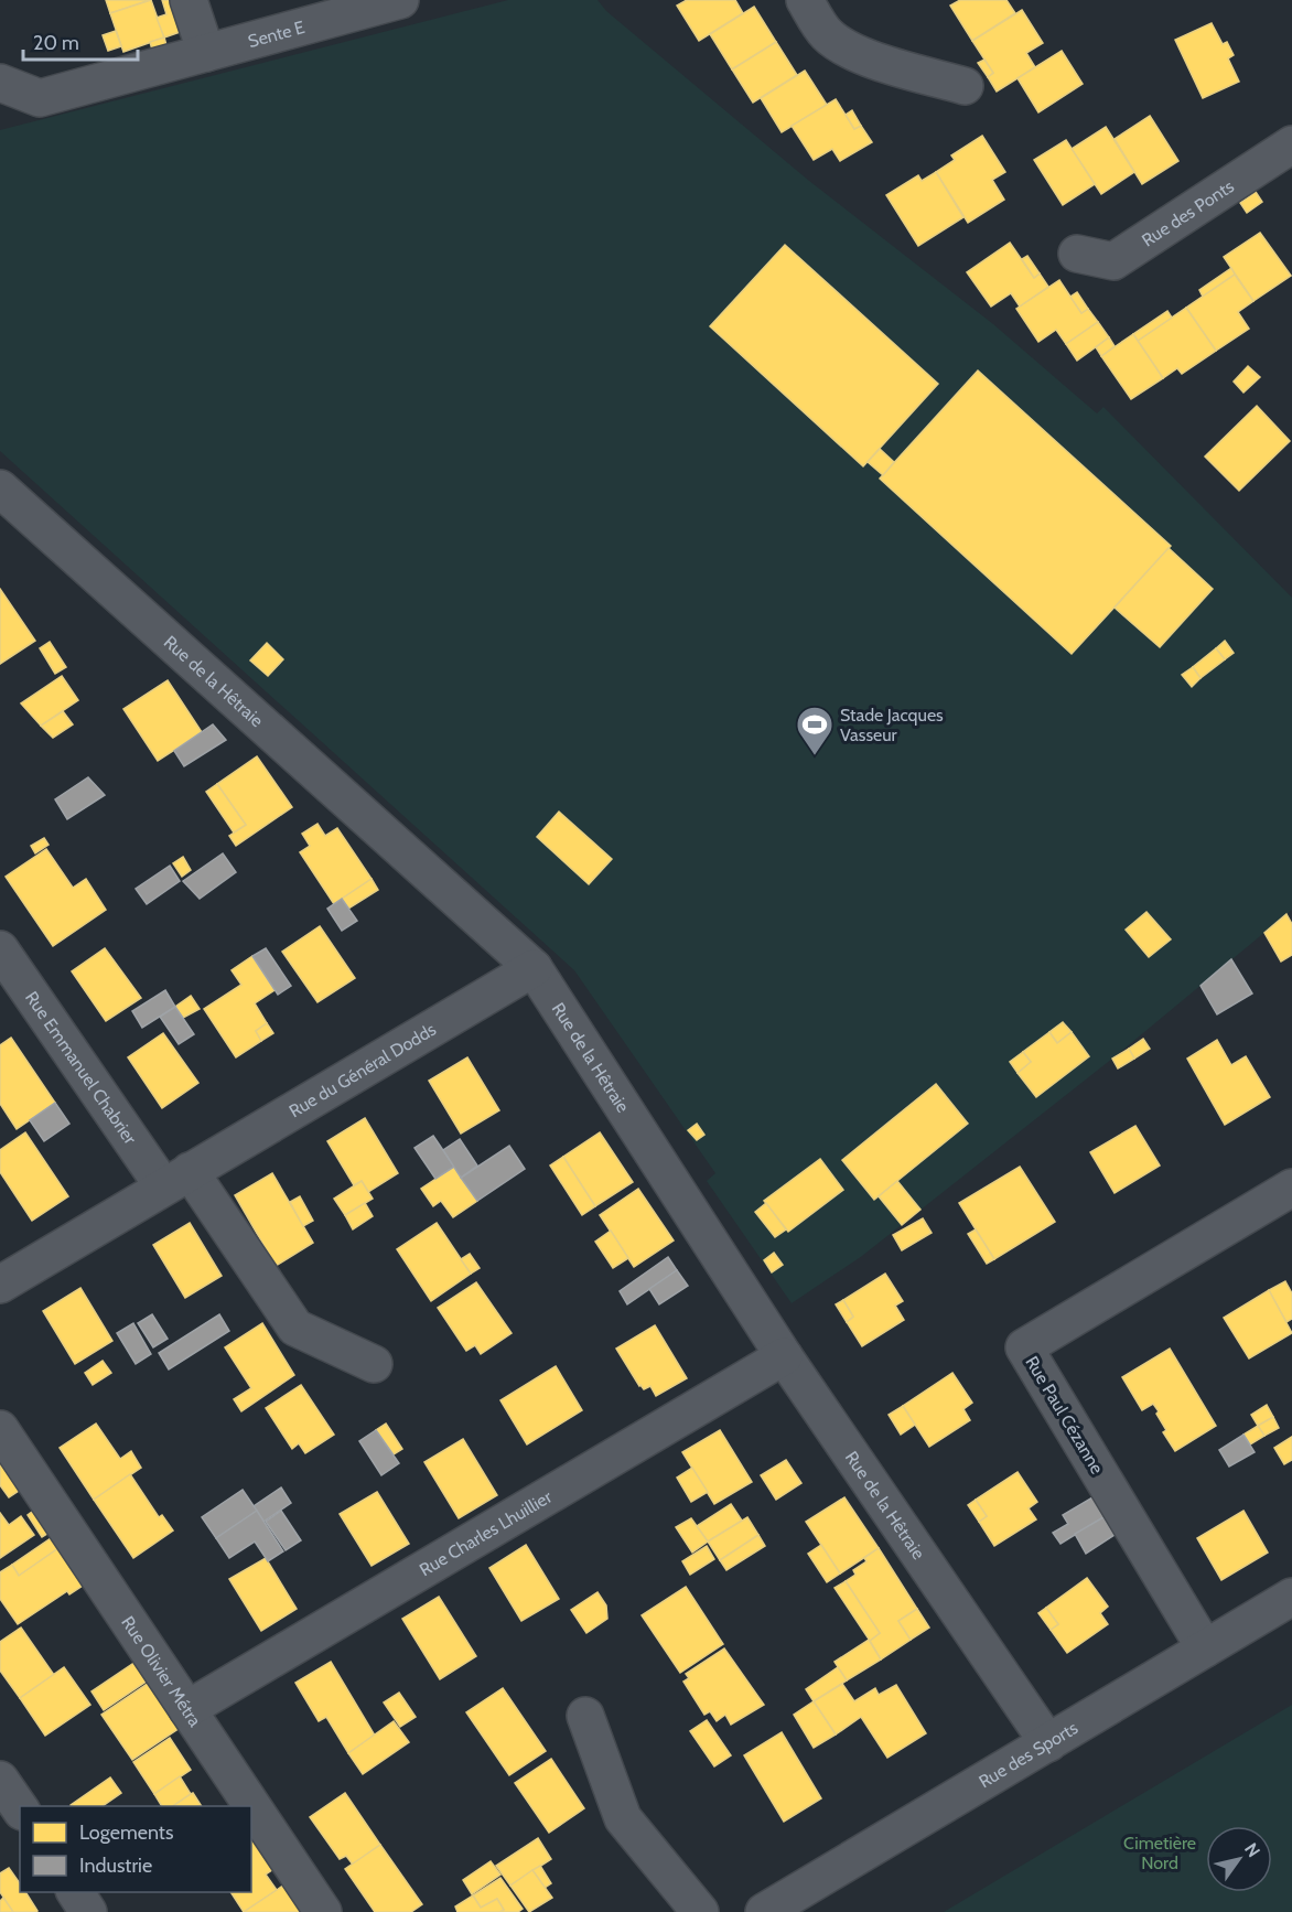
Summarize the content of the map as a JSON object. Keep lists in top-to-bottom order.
{
  "streets": {
    "street": [
      "Sente E",
      "Rue des Ponts",
      "Rue de la Hêtraie",
      "Rue Emmanuel Chabrier",
      "Rue du Général Dodds",
      "Rue Paul Cézanne",
      "Rue Charles Lhuillier",
      "Rue Olivier Métra",
      "Rue des Sports"
    ]
  },
  "crossings": [
    ["Rue de la Hêtraie", "Rue du Général Dodds"],
    ["Rue de la Hêtraie", "Rue Charles Lhuillier"],
    ["Rue de la Hêtraie", "Rue des Sports"],
    ["Rue Emmanuel Chabrier", "Rue du Général Dodds"],
    ["Rue Paul Cézanne", "Rue des Sports"],
    ["Rue Charles Lhuillier", "Rue Olivier Métra"]
  ],
  "parks": ["Cimetière Nord"],
  "places": {
    "sports": ["Stade Jacques Vasseur"]
  },
  "legend": ["Logements", "Industrie"],
  "scale_bar": "20 m",
  "north": "top right"
}
